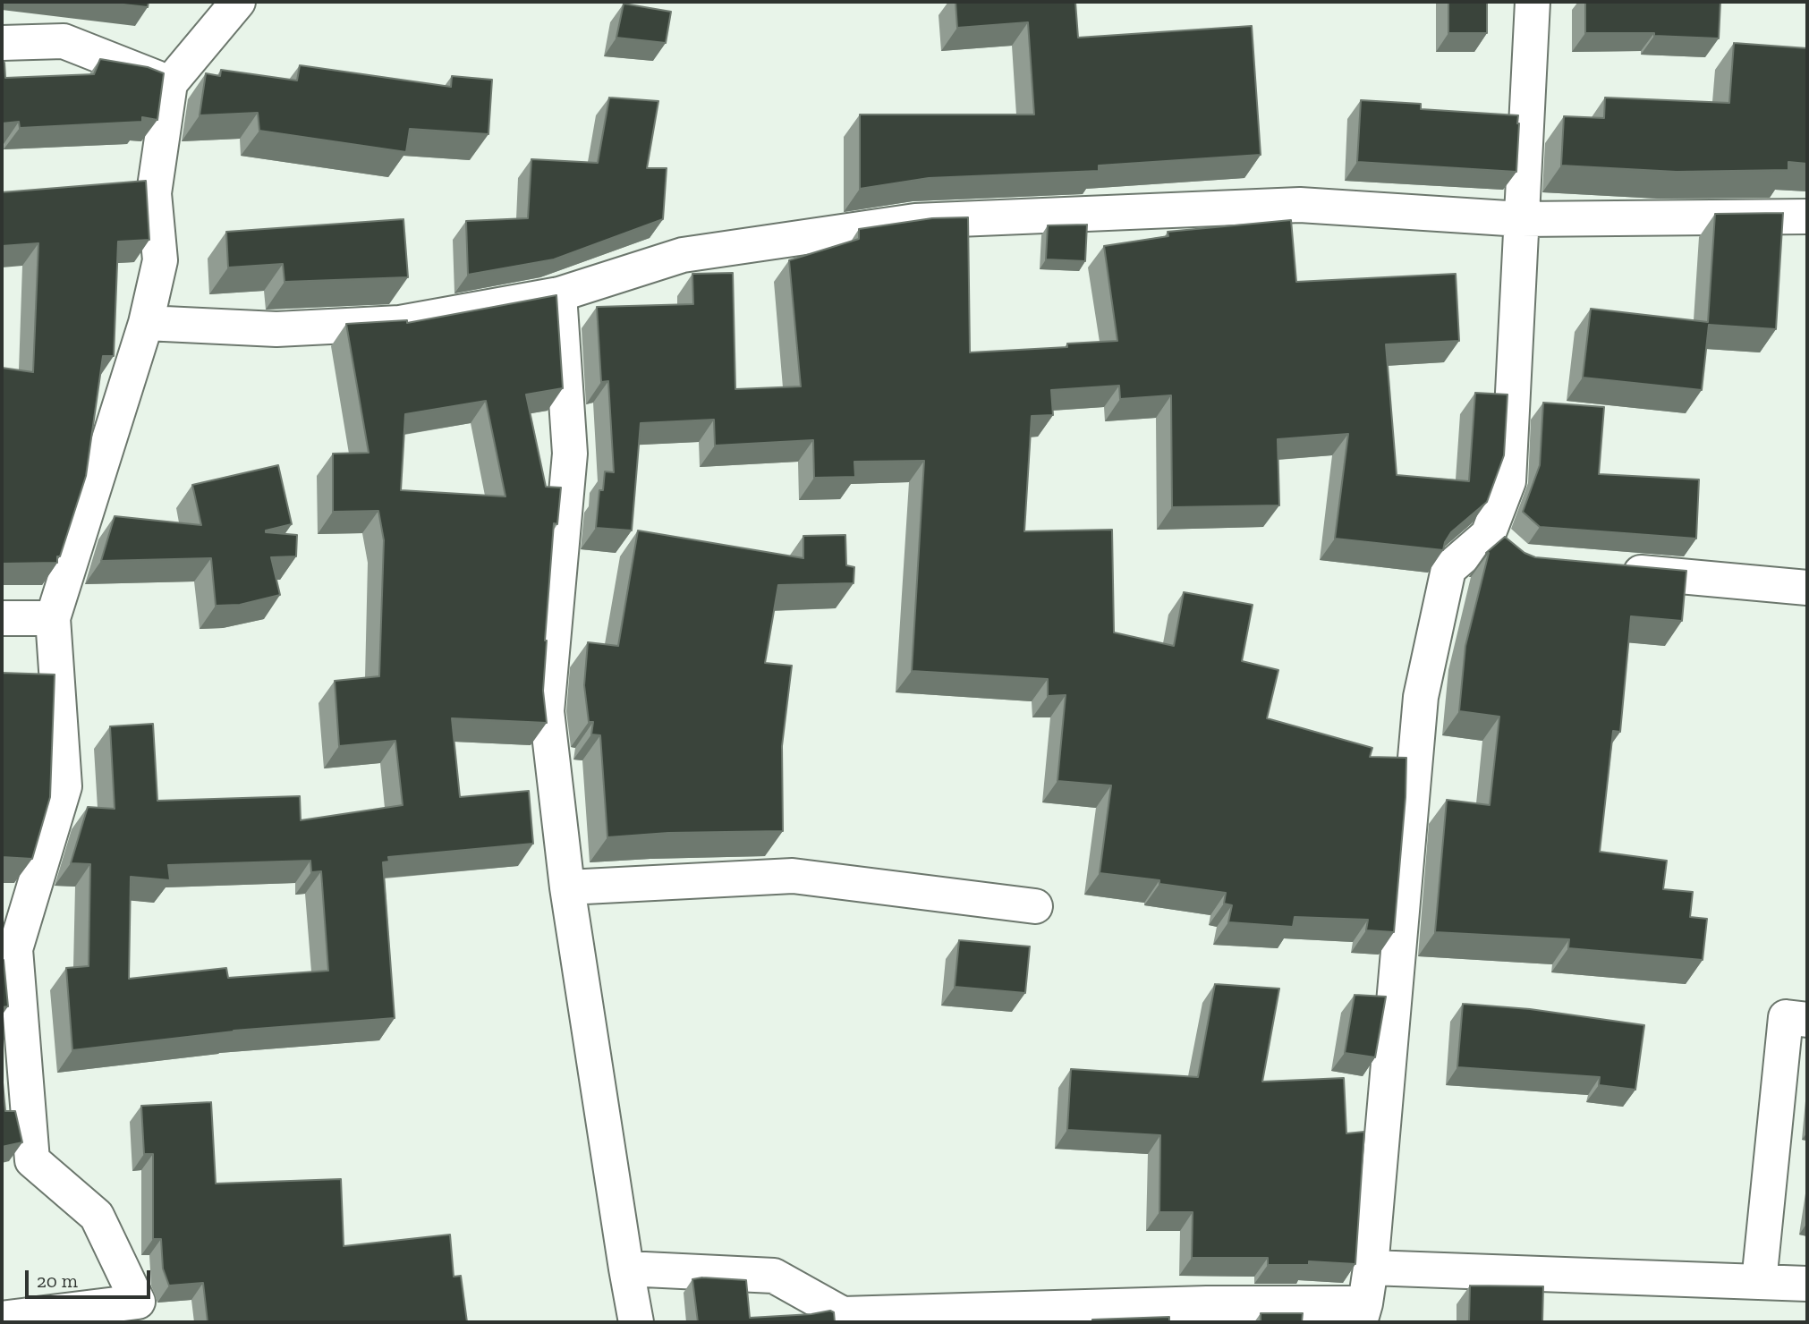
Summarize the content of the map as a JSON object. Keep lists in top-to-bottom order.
{
  "scale_bar": "20 m"
}
